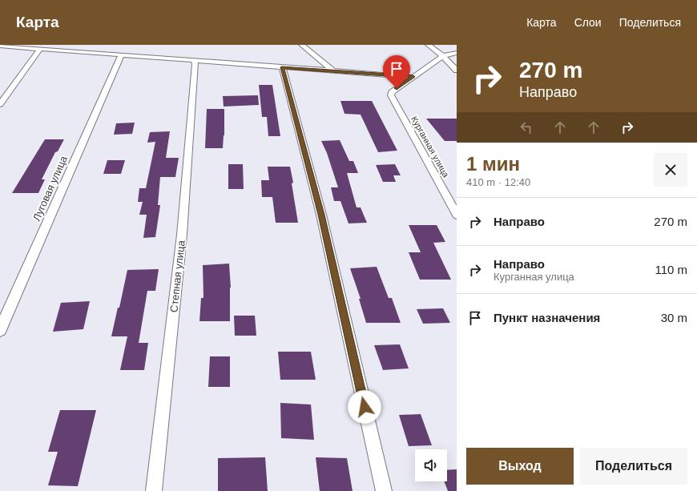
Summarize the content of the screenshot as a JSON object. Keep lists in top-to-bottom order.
{
  "streets": {
    "street": ["Курганная улица", "Луговая улица", "Степная улица"]
  },
  "page": {
    "header": "Карта",
    "nav": ["Карта", "Слои", "Поделиться"],
    "turn": ["270 m", "Направо"],
    "heading": ["1 мин", "410 m · 12:40"],
    "list": [
      {
        "name": "Направо",
        "value": "270 m"
      },
      {
        "name": "Направо",
        "note": "Курганная улица",
        "value": "110 m"
      },
      {
        "name": "Пункт назначения",
        "value": "30 m"
      }
    ],
    "buttons": ["Выход", "Поделиться"]
  }
}
